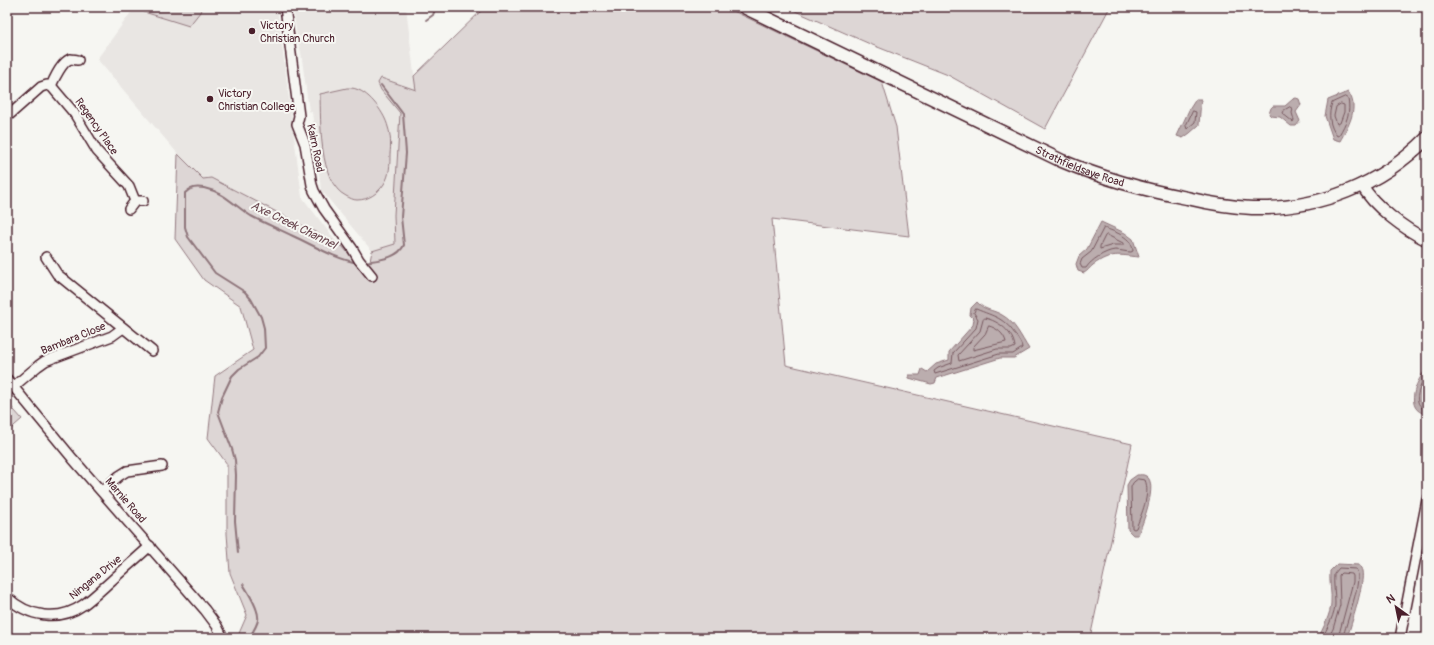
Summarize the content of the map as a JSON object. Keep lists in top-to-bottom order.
{
  "streets": {
    "main road": ["Strathfieldsaye Road"],
    "street": [
      "Regency Place",
      "Kairn Road",
      "Bambara Close",
      "Marnie Road",
      "Ningana Drive"
    ]
  },
  "crossings": [
    ["Bambara Close", "Marnie Road"],
    ["Marnie Road", "Ningana Drive"]
  ],
  "water": ["Axe Creek Channel"],
  "places": ["Victory Christian Church", "Victory Christian College"],
  "north": "top left"
}
